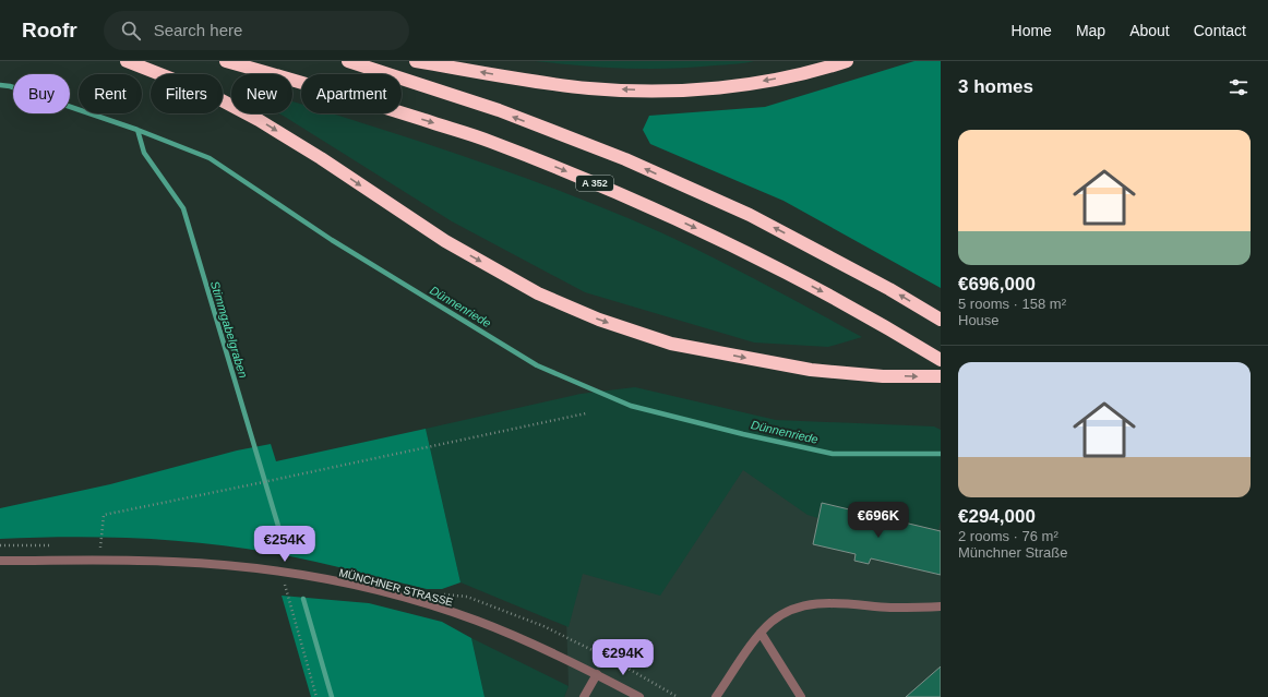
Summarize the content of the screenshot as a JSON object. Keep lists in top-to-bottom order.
{
  "streets": {
    "highway": ["A 352"],
    "street": ["MÜNCHNER STRASSE"]
  },
  "water": ["Dünnenriede", "Stimmgabelgraben"],
  "page": {
    "header": "Roofr",
    "search": "Search here",
    "nav": [
      "Home",
      "Map",
      "About",
      "Contact"
    ],
    "heading": "3 homes",
    "chip": [
      "Buy",
      "Rent",
      "Filters",
      "New",
      "Apartment"
    ],
    "list": [
      {
        "name": "€696,000",
        "note": "5 rooms · 158 m² · House"
      },
      {
        "name": "€294,000",
        "note": "2 rooms · 76 m² · Münchner Straße"
      }
    ],
    "price": ["€696K", "€254K", "€294K"]
  }
}
